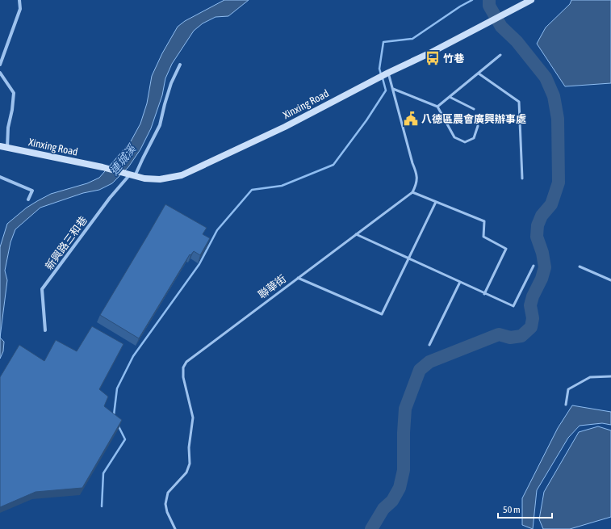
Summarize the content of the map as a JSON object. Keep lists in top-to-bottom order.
{
  "streets": {
    "street": ["Xinxing Road", "新興路三和巷"],
    "lane": ["聯華街"]
  },
  "crossings": [
    ["Xinxing Road", "新興路三和巷"]
  ],
  "water": ["連城溪"],
  "places": {
    "bus stop": ["竹巷"],
    "public building": ["八德區農會廣興辦事處"]
  },
  "scale_bar": "50 m"
}
